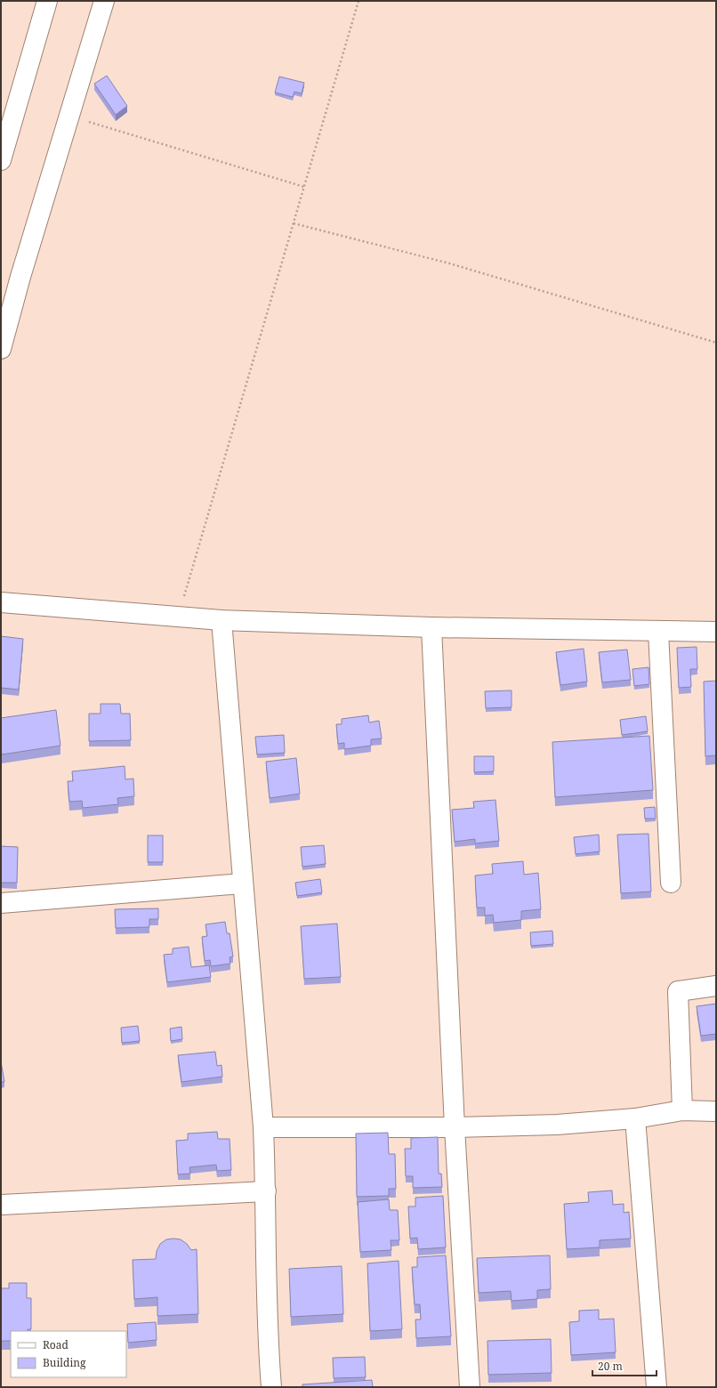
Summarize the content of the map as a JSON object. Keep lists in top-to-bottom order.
{
  "legend": ["Road", "Building"],
  "scale_bar": "20 m"
}
